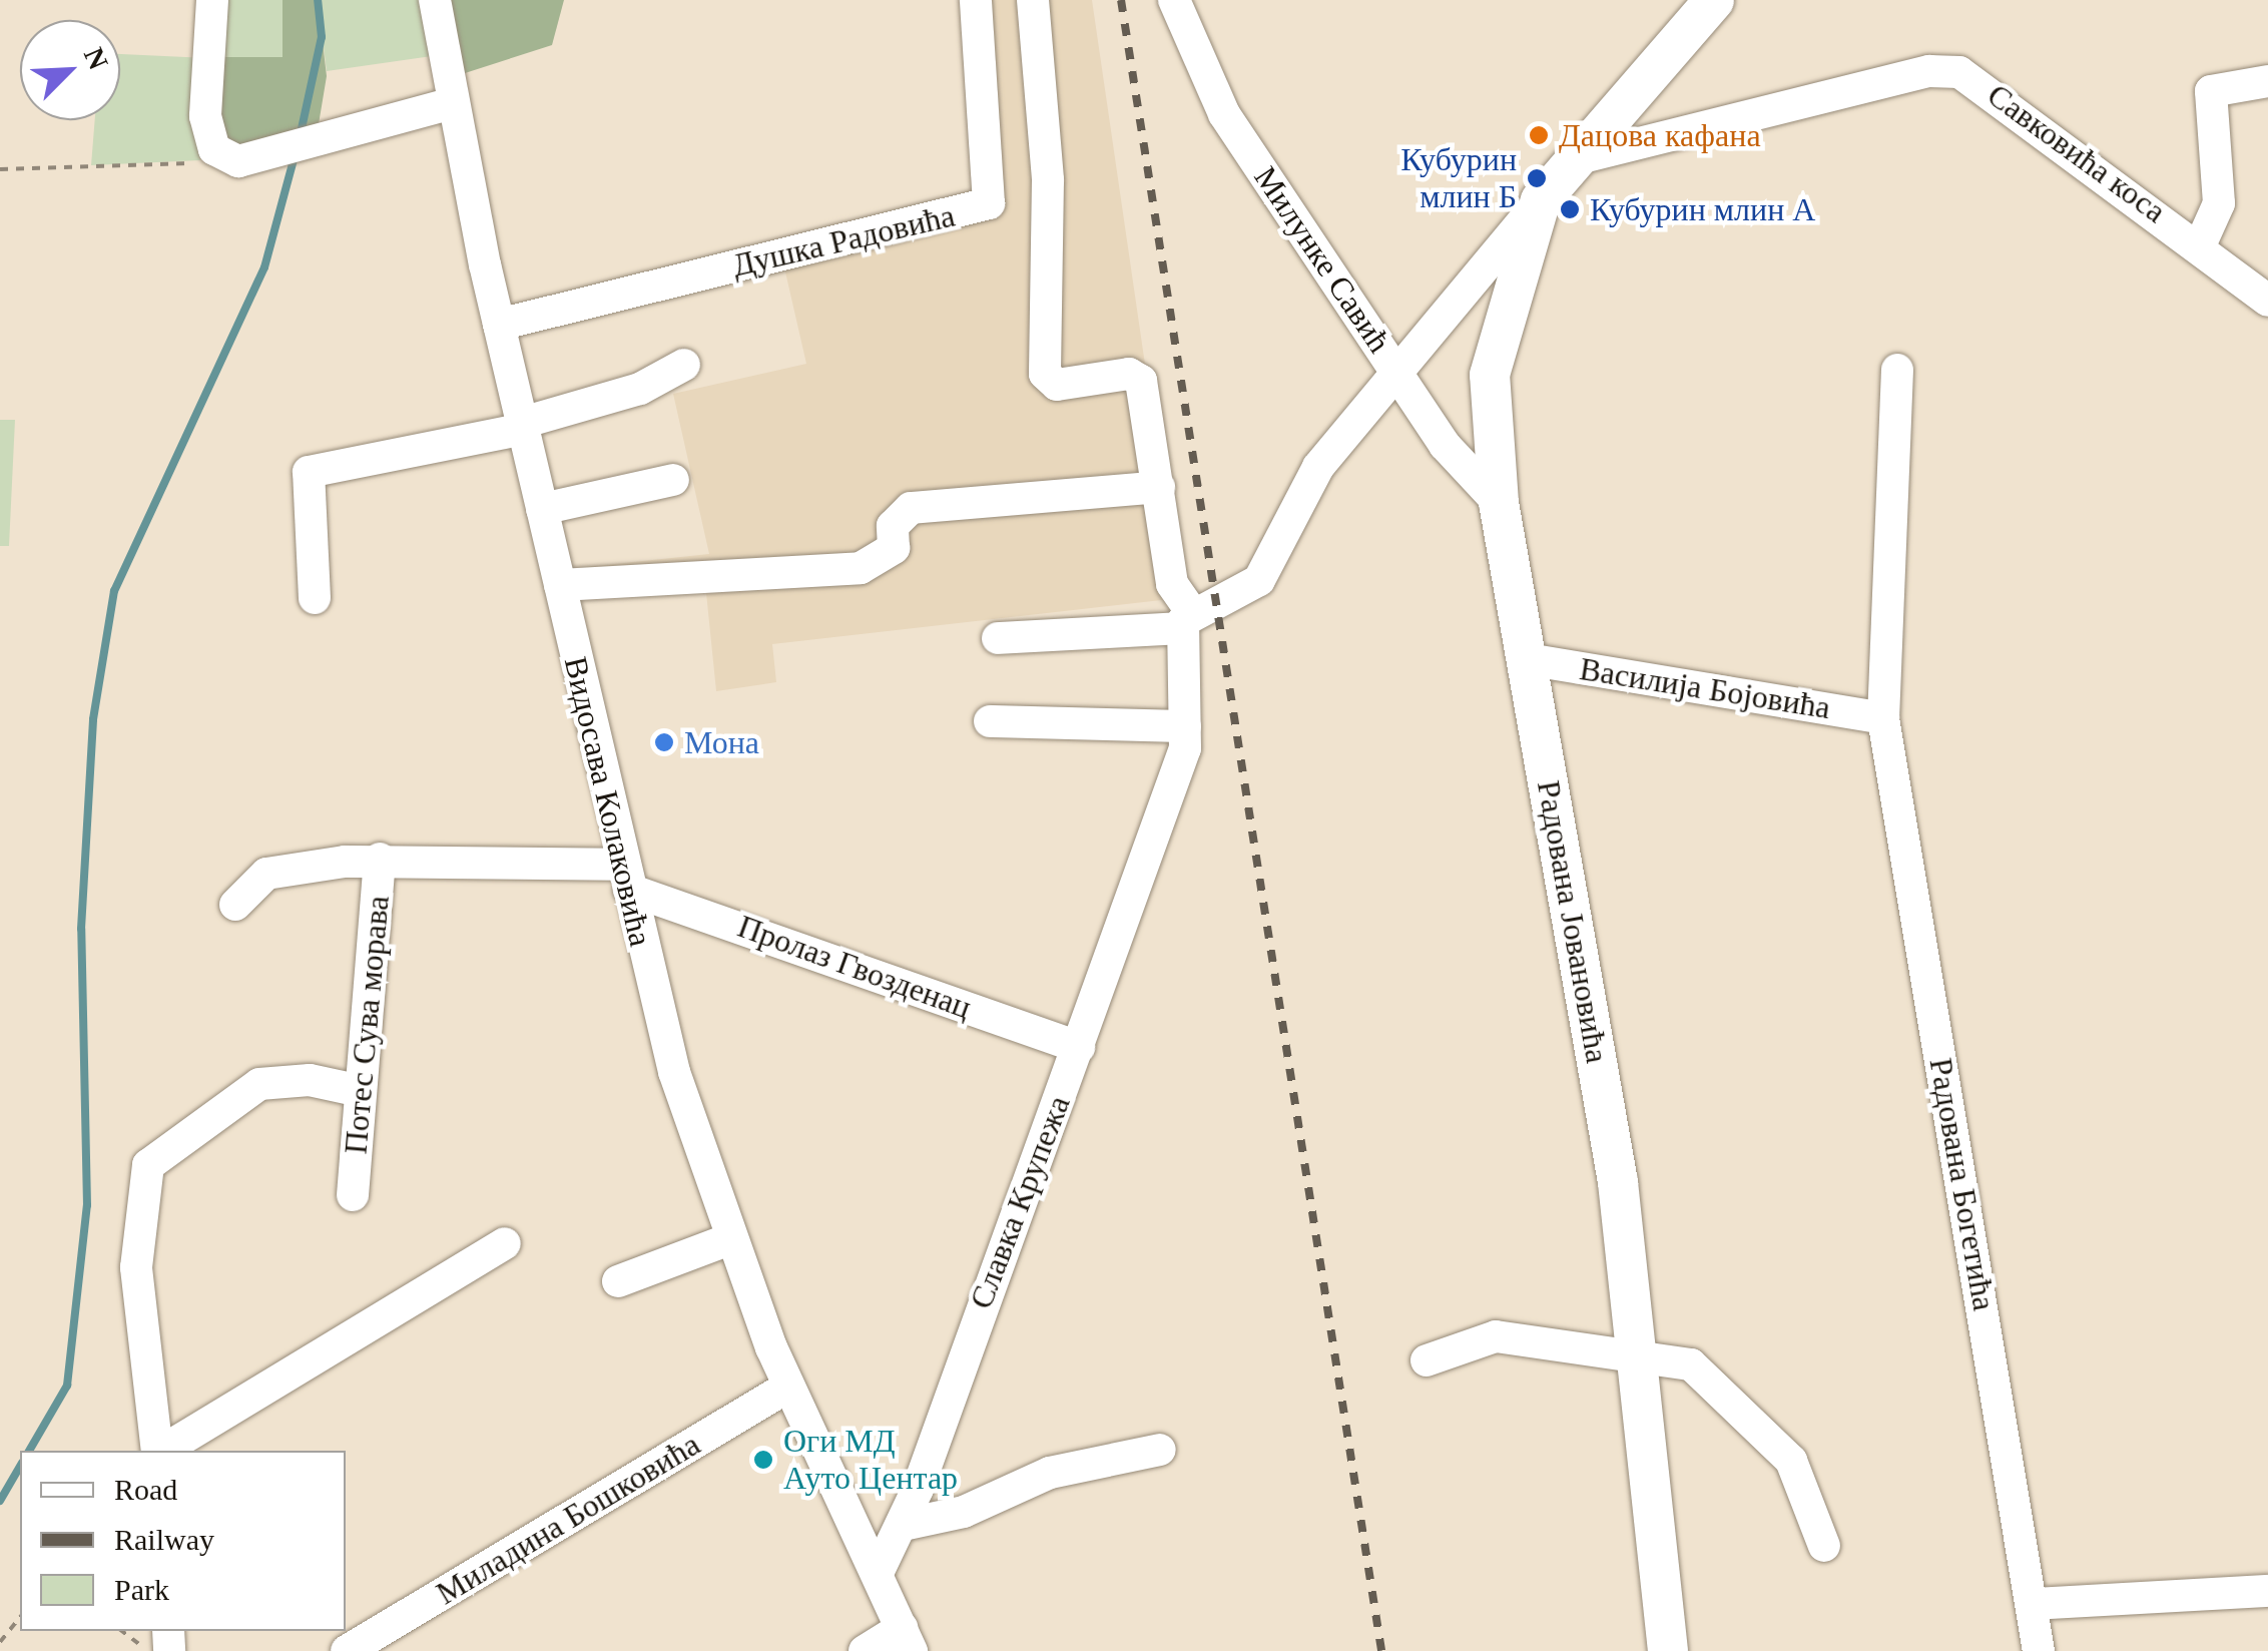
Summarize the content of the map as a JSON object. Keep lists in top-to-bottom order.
{
  "streets": {
    "main road": ["Радована Јовановића"],
    "street": [
      "Савковића коса",
      "Душка Радовића",
      "Милунке Савић",
      "Василија Бојовића",
      "Видосава Колаковића",
      "Пролаз Гвозденац",
      "Потес Сува морава",
      "Радована Богетића",
      "Славка Крупежа",
      "Миладина Бошковића"
    ]
  },
  "crossings": [
    ["Савковића коса", "Радована Јовановића"],
    ["Душка Радовића", "Видосава Колаковића"],
    ["Милунке Савић", "Радована Јовановића"],
    ["Василија Бојовића", "Радована Јовановића"],
    ["Василија Бојовића", "Радована Богетића"],
    ["Видосава Колаковића", "Пролаз Гвозденац"],
    ["Видосава Колаковића", "Потес Сува морава"],
    ["Видосава Колаковића", "Славка Крупежа"],
    ["Видосава Колаковића", "Миладина Бошковића"],
    ["Пролаз Гвозденац", "Потес Сува морава"],
    ["Пролаз Гвозденац", "Славка Крупежа"]
  ],
  "places": [
    "Дацова кафана",
    "Кубурин млин Б",
    "Кубурин млин А",
    "Мона",
    "Оги МД Ауто Центар"
  ],
  "legend": ["Road", "Railway", "Park"],
  "north": "top right"
}
